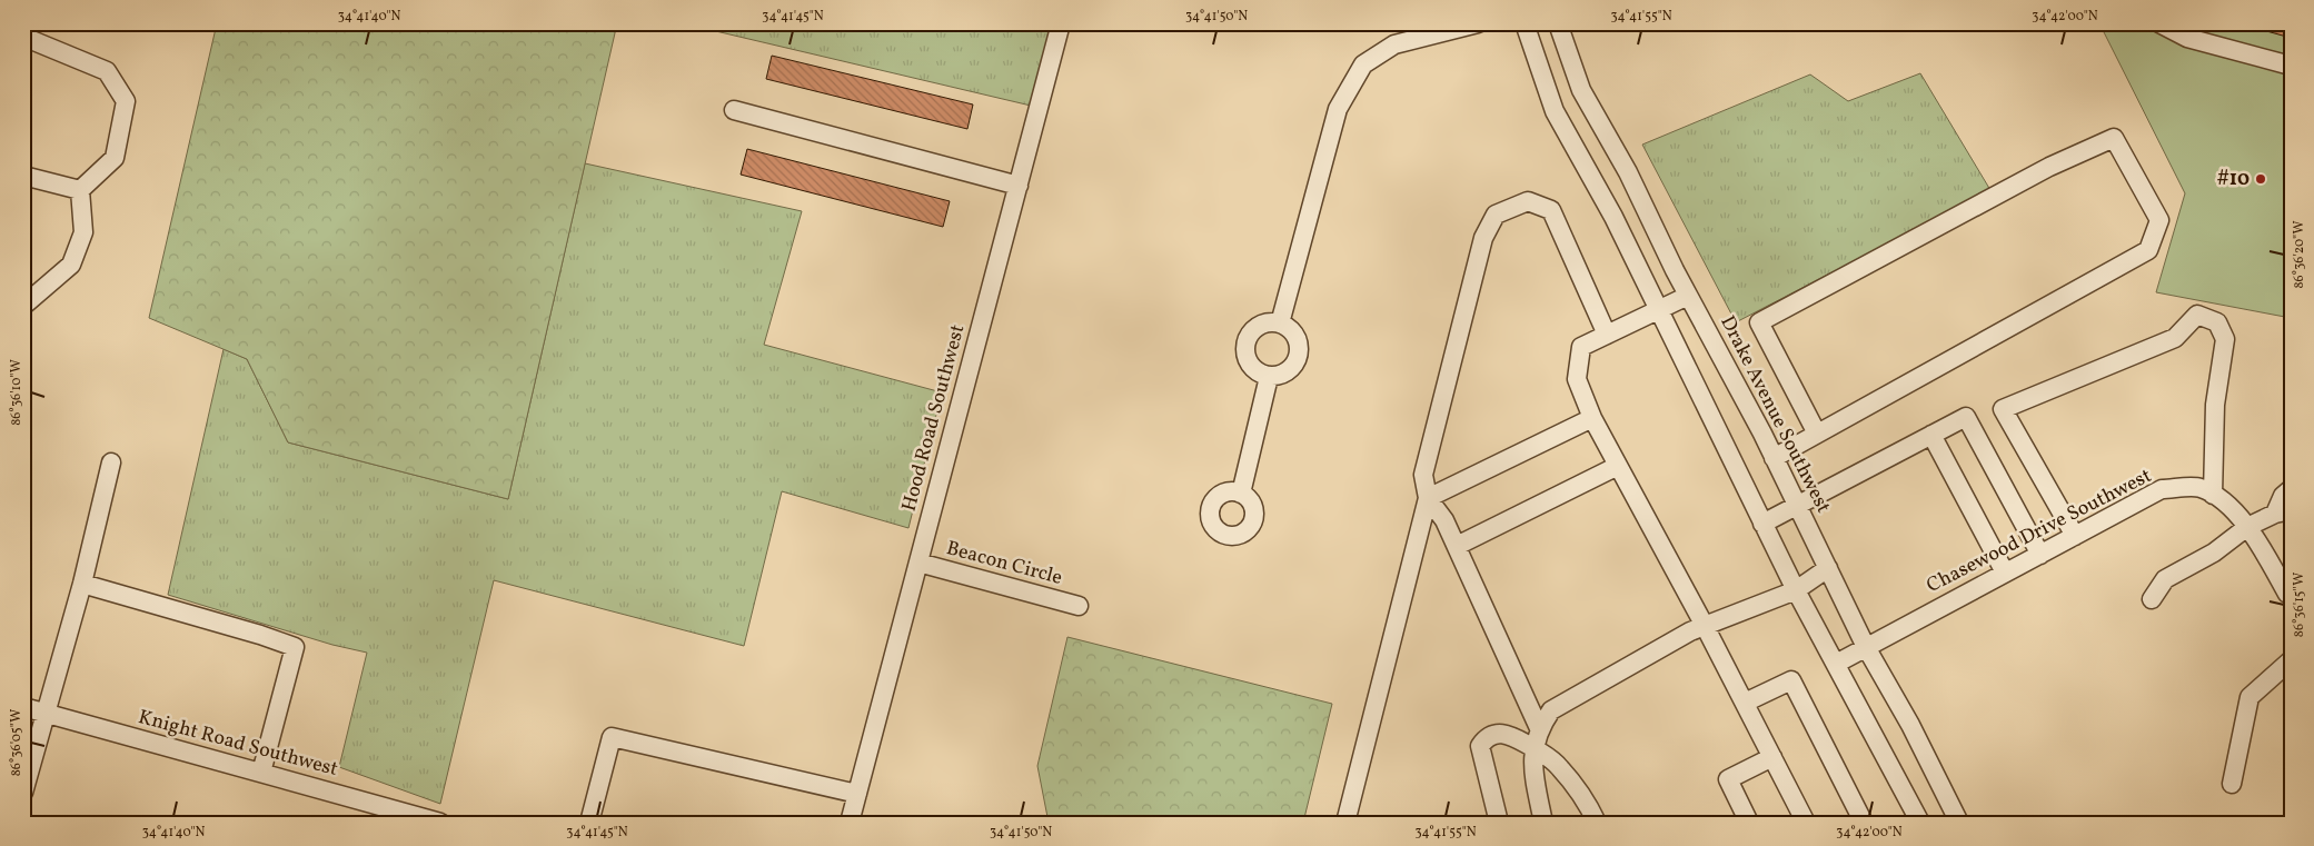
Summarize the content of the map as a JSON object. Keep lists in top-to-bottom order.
{
  "streets": {
    "street": [
      "Drake Avenue Southwest",
      "Hood Road Southwest",
      "Chasewood Drive Southwest",
      "Beacon Circle",
      "Knight Road Southwest"
    ]
  },
  "crossings": [
    ["Drake Avenue Southwest", "Chasewood Drive Southwest"],
    ["Hood Road Southwest", "Beacon Circle"]
  ],
  "places": ["#10"],
  "coordinates": [
    "34°41'40\"N",
    "34°41'45\"N",
    "34°41'50\"N",
    "34°41'55\"N",
    "34°42'00\"N",
    "86°36'20\"W",
    "86°36'10\"W",
    "86°36'15\"W",
    "86°36'05\"W"
  ]
}
